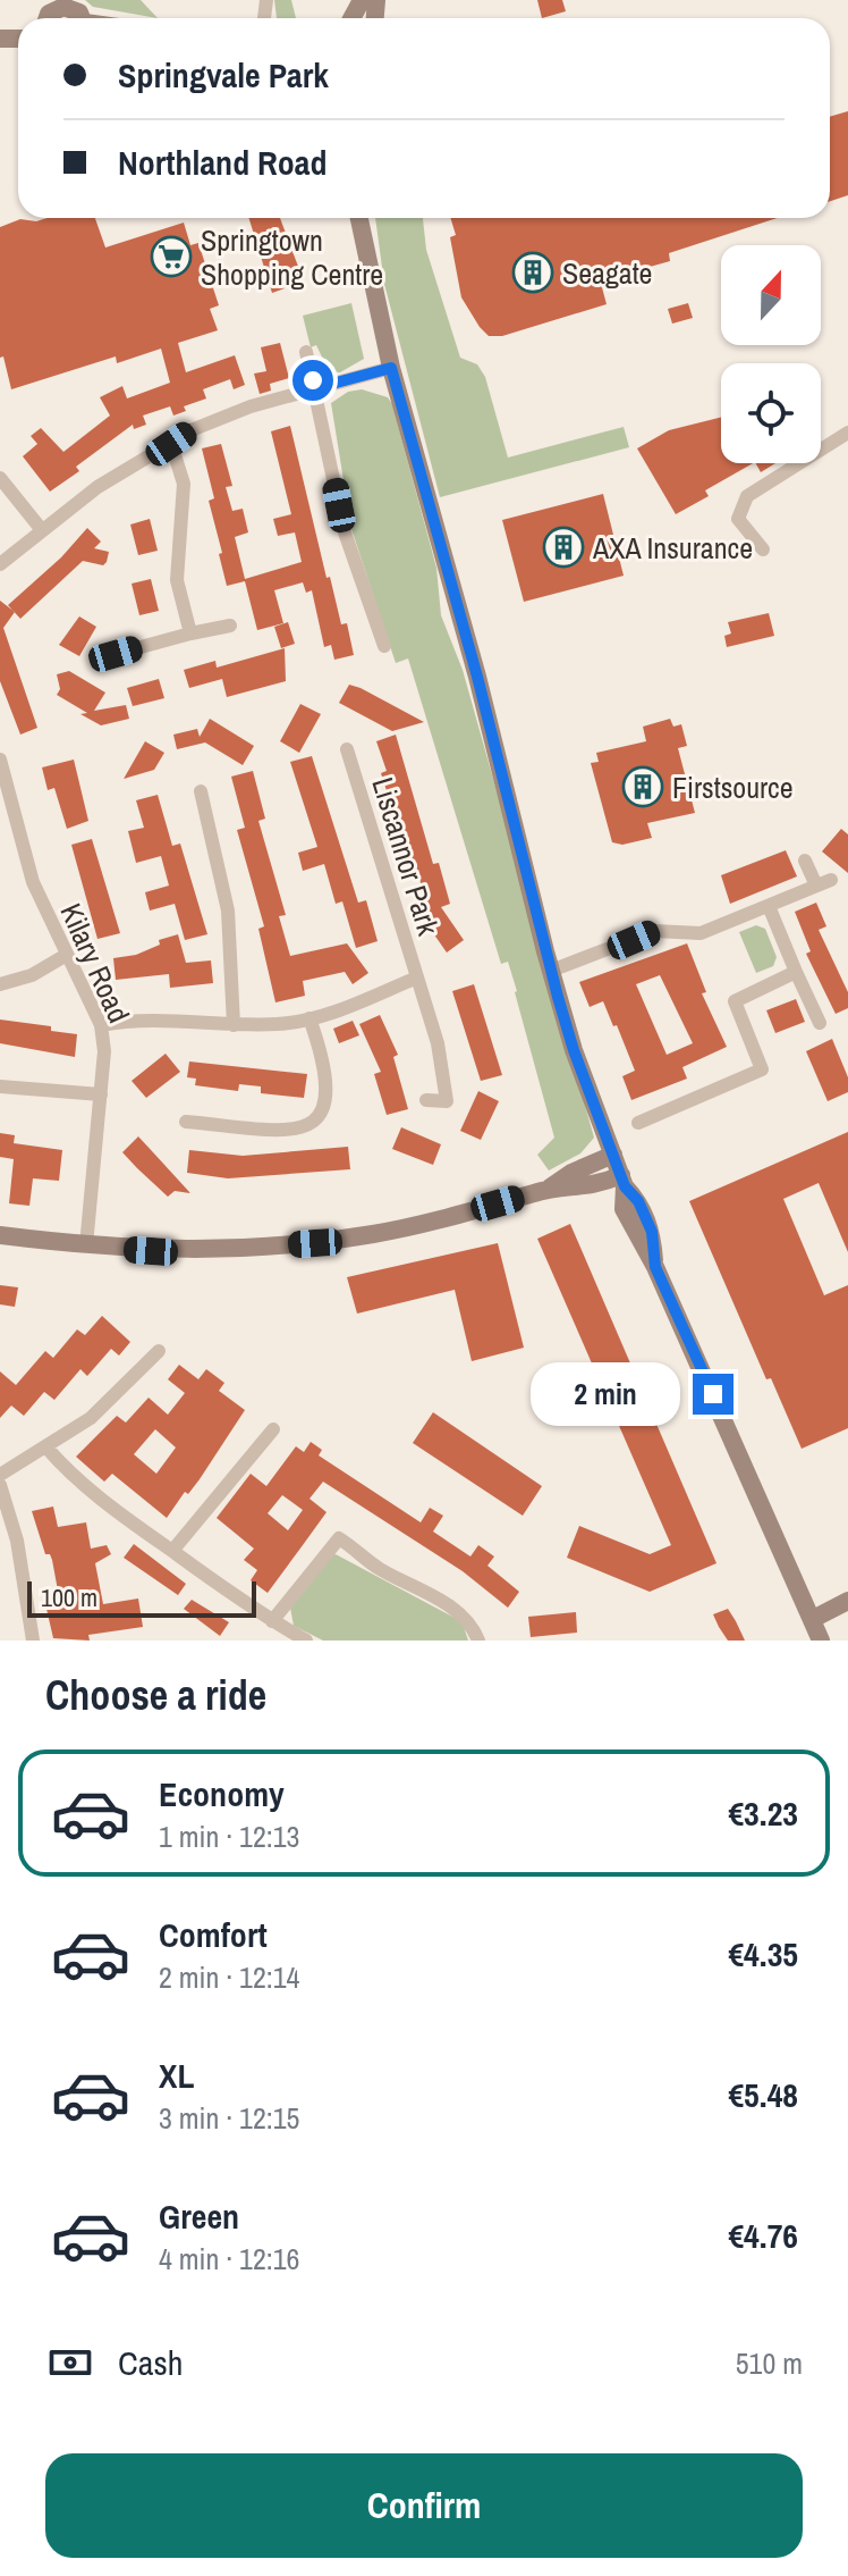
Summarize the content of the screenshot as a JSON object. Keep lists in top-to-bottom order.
{
  "streets": {
    "street": ["Liscannor Park", "Kilary Road"]
  },
  "crossings": [
    ["Liscannor Park", "Kilary Road"]
  ],
  "places": {
    "supermarket": ["Springtown Shopping Centre"],
    "building": ["Seagate", "AXA Insurance", "Firstsource"]
  },
  "scale_bar": "100 m",
  "north": "top",
  "page": {
    "banner": ["Springvale Park", "Northland Road"],
    "bubble": "2 min",
    "scale": "100 m",
    "heading": "Choose a ride",
    "list": [
      {
        "name": "Economy",
        "note": "1 min · 12:13",
        "value": "€3.23"
      },
      {
        "name": "Comfort",
        "note": "2 min · 12:14",
        "value": "€4.35"
      },
      {
        "name": "XL",
        "note": "3 min · 12:15",
        "value": "€5.48"
      },
      {
        "name": "Green",
        "note": "4 min · 12:16",
        "value": "€4.76"
      }
    ],
    "pay": ["Cash", "510 m"],
    "buttons": "Confirm"
  }
}
